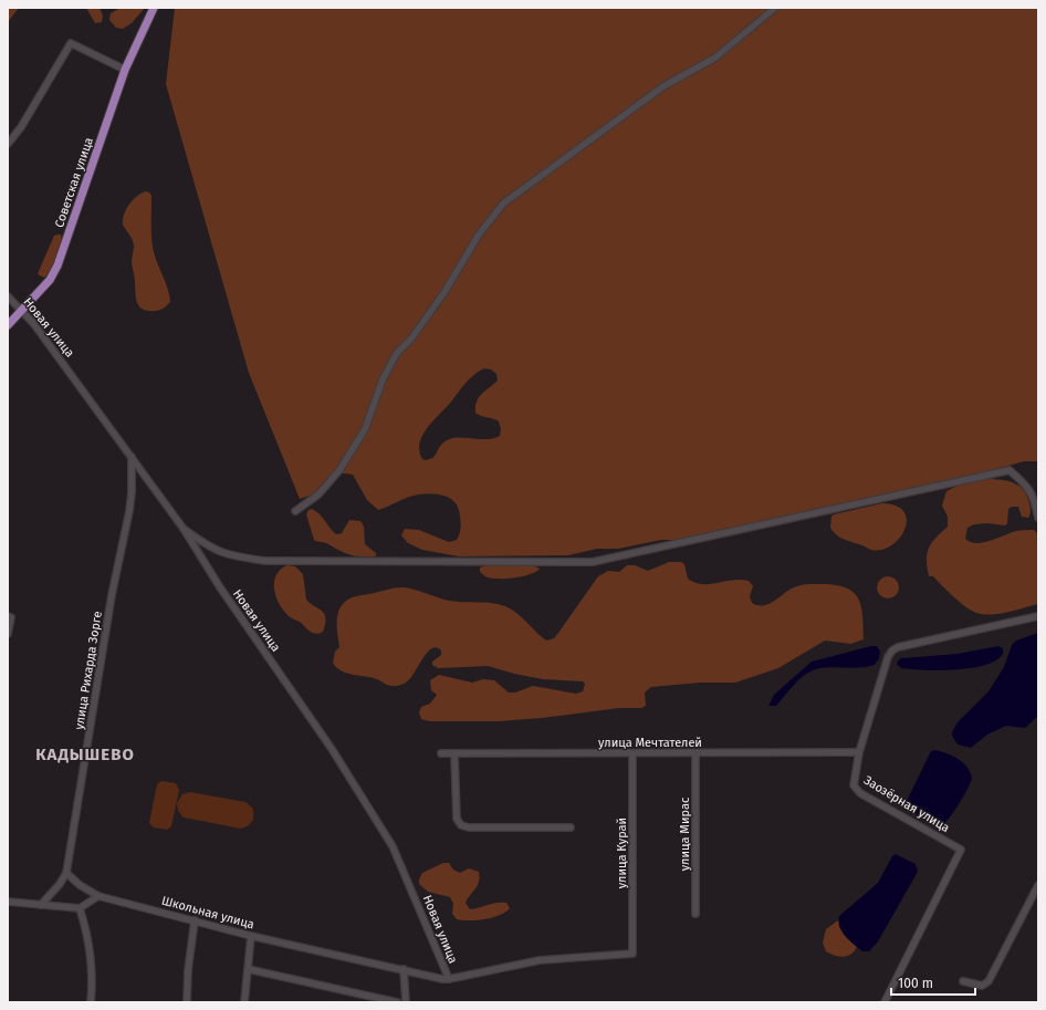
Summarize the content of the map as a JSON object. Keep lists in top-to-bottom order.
{
  "streets": {
    "main road": ["Советская улица"],
    "street": [
      "Новая улица",
      "улица Рихарда Зорге",
      "улица Мечтателей",
      "Заозёрная улица",
      "улица Мирас",
      "улица Курай",
      "Школьная улица"
    ]
  },
  "crossings": [
    ["Советская улица", "Новая улица"],
    ["Новая улица", "улица Рихарда Зорге"],
    ["Новая улица", "улица Курай"],
    ["Новая улица", "Школьная улица"],
    ["улица Рихарда Зорге", "Школьная улица"],
    ["улица Мечтателей", "Заозёрная улица"],
    ["улица Мечтателей", "улица Мирас"],
    ["улица Мечтателей", "улица Курай"],
    ["улица Курай", "Школьная улица"]
  ],
  "districts": ["КАДЫШЕВО"],
  "scale_bar": "100 m"
}
